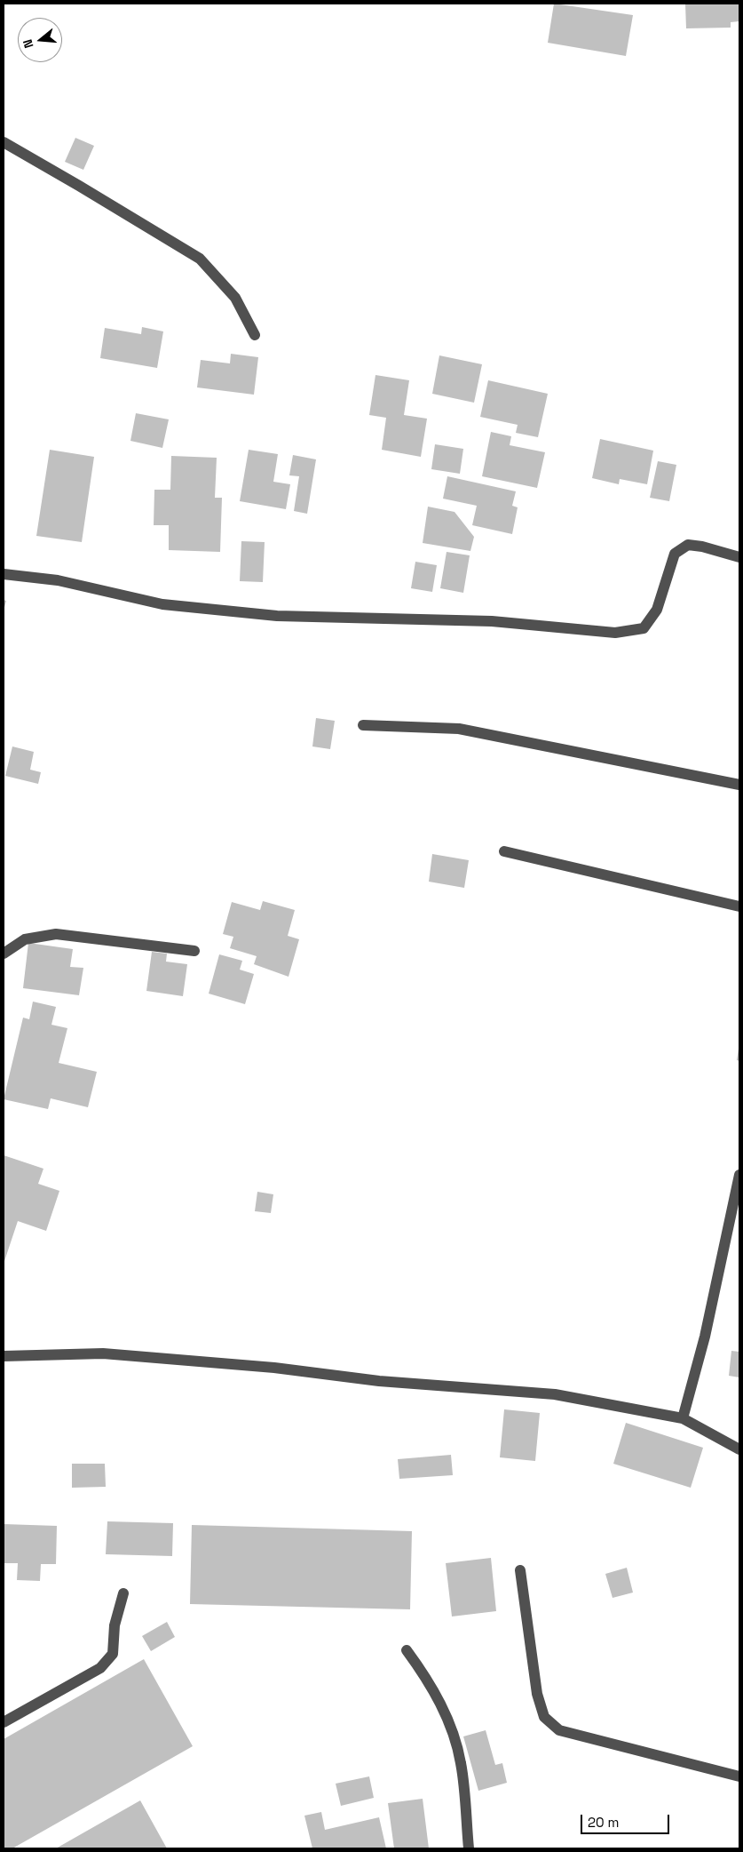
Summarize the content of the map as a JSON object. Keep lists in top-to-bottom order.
{
  "scale_bar": "20 m",
  "north": "left"
}
